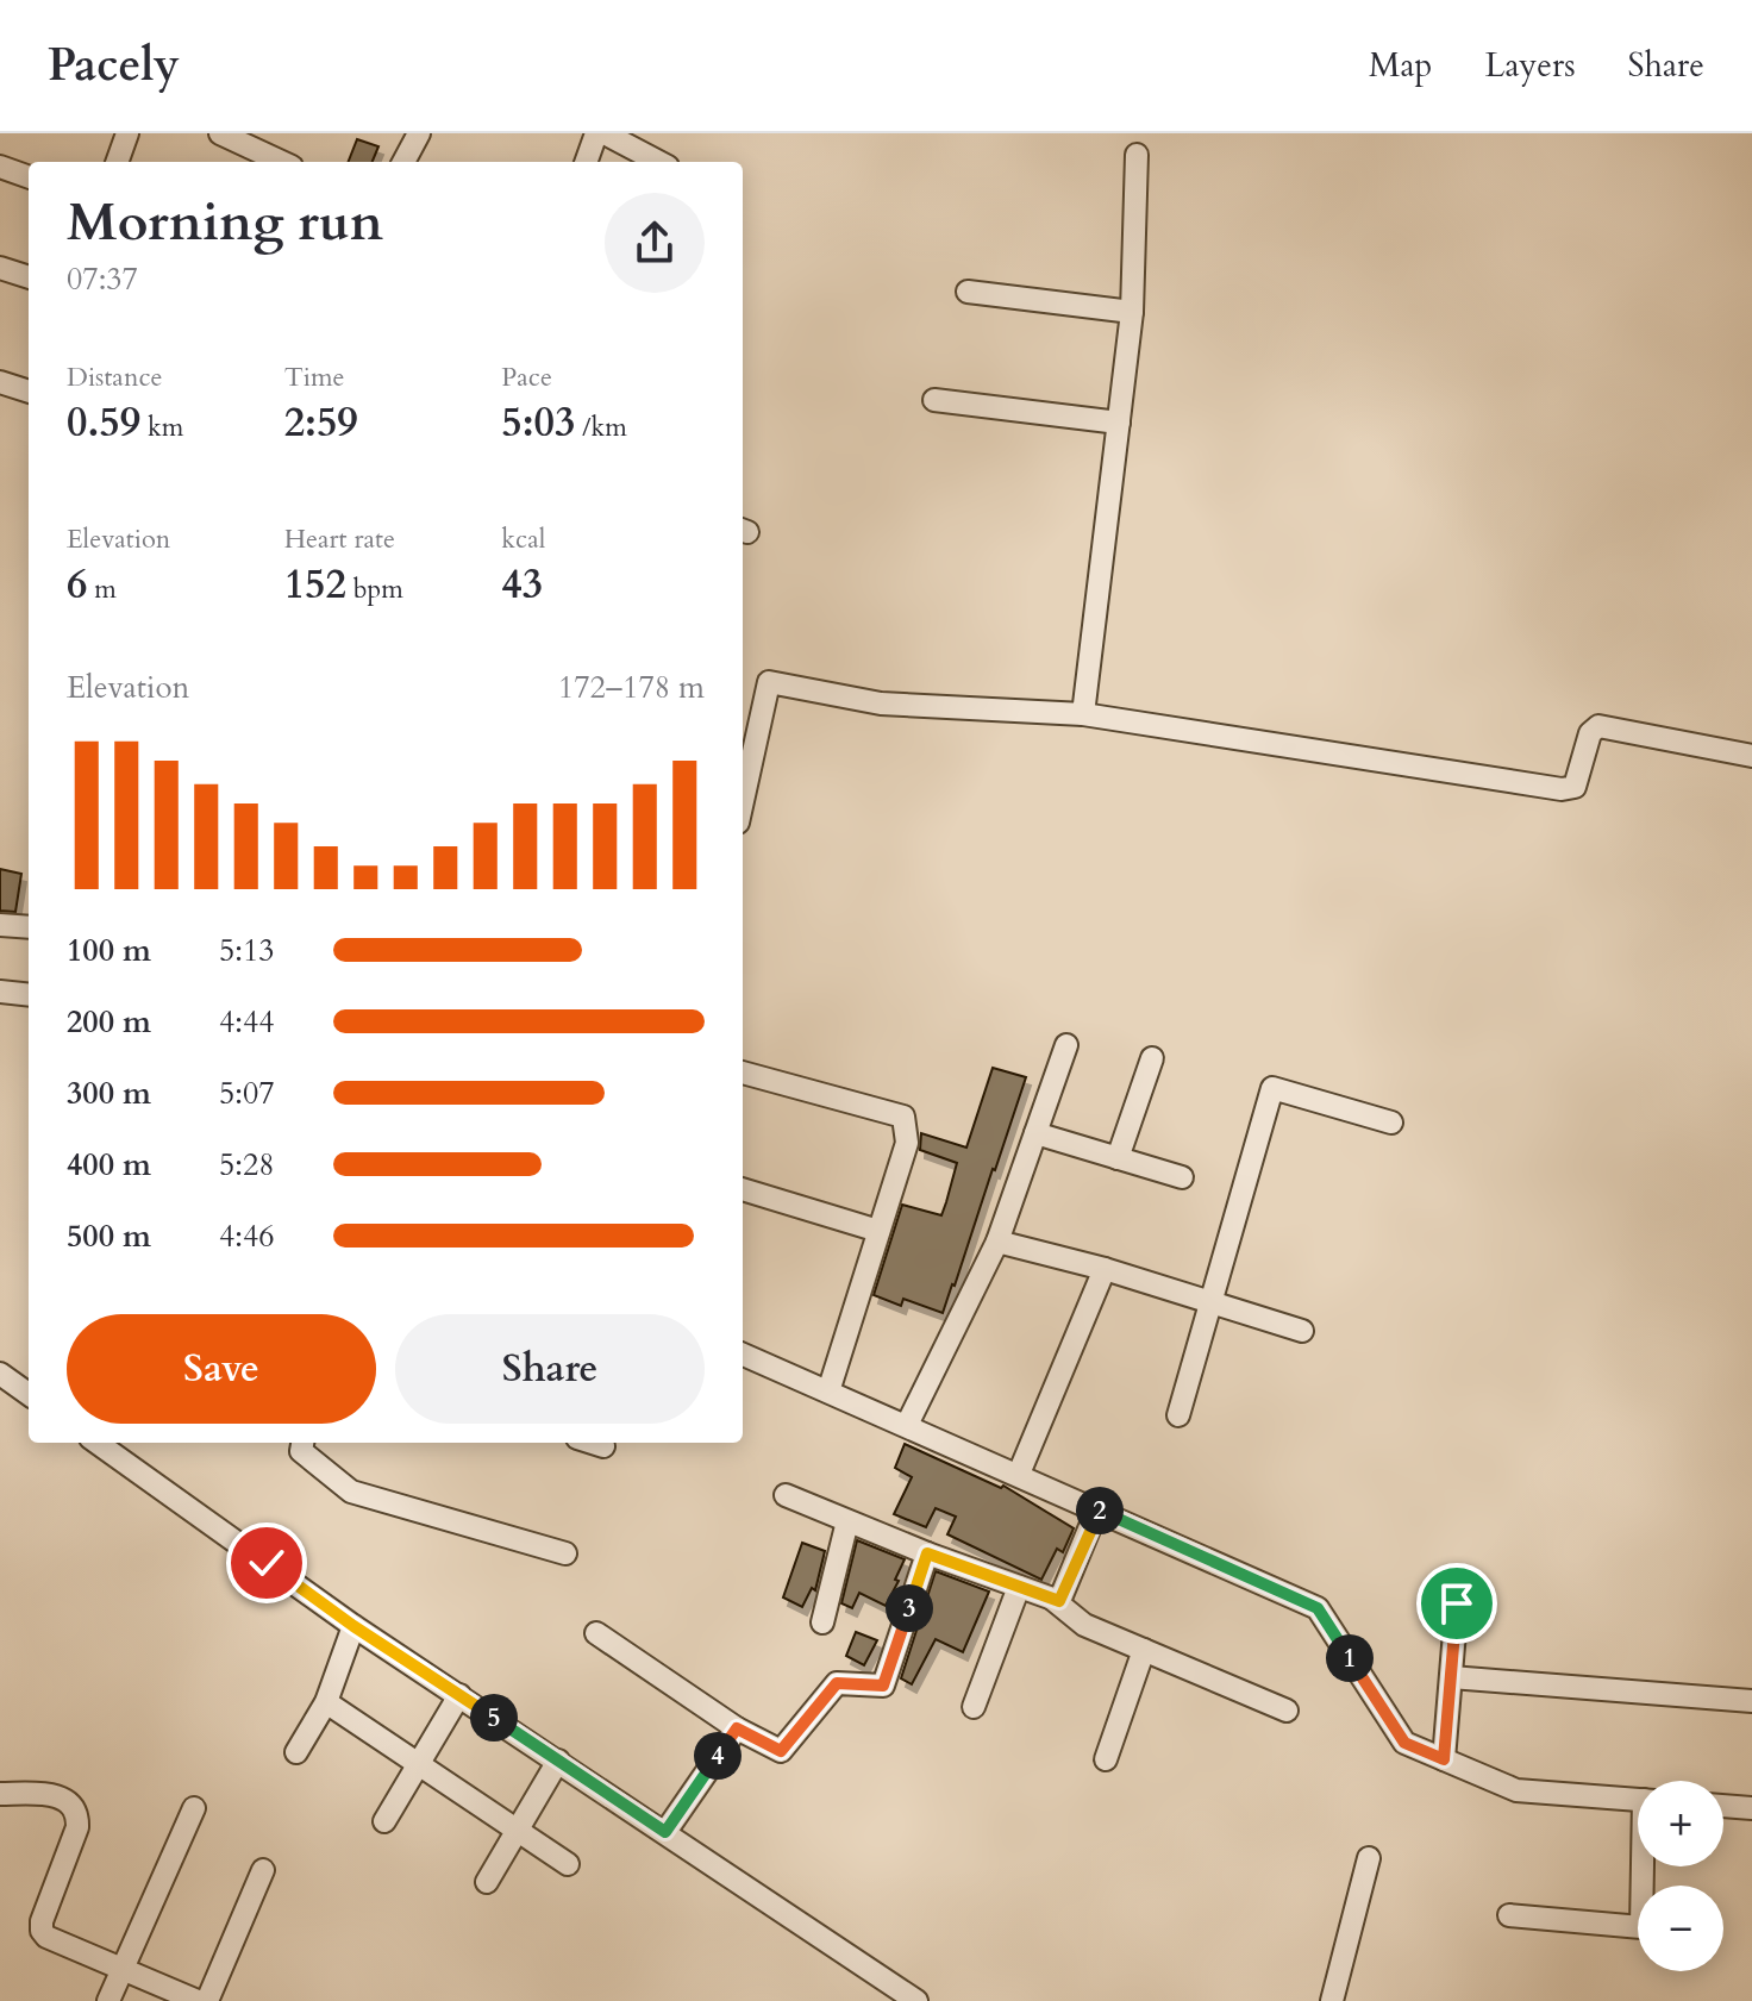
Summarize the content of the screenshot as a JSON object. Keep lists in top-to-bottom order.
{
  "page": {
    "header": "Pacely",
    "nav": ["Map", "Layers", "Share"],
    "heading": ["Morning run", "07:37"],
    "stats": [
      ["Distance", "0.59 km"],
      ["Time", "2:59"],
      ["Pace", "5:03 /km"],
      ["Elevation", "6 m"],
      ["Heart rate", "152 bpm"],
      ["kcal", "43"]
    ],
    "chart": ["Elevation", "172–178 m"],
    "list": [
      {
        "name": "100 m",
        "note": "5:13"
      },
      {
        "name": "200 m",
        "note": "4:44"
      },
      {
        "name": "300 m",
        "note": "5:07"
      },
      {
        "name": "400 m",
        "note": "5:28"
      },
      {
        "name": "500 m",
        "note": "4:46"
      }
    ],
    "buttons": ["Save", "Share"],
    "pins": [
      "2",
      "3",
      "1",
      "5",
      "4"
    ],
    "map_buttons": ["+", "−"]
  }
}
